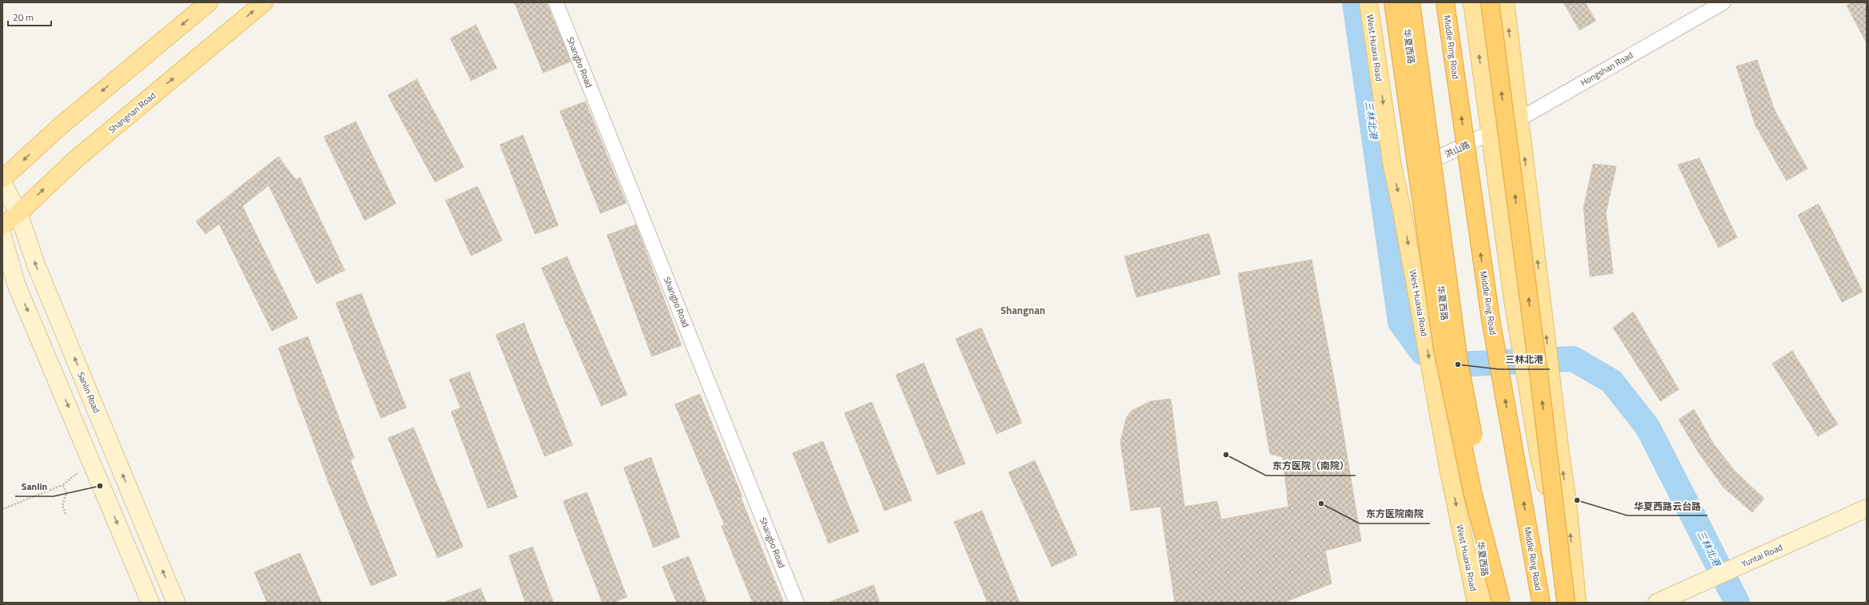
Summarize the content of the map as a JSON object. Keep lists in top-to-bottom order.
{
  "streets": {
    "highway": ["Middle Ring Road"],
    "main road": [
      "华夏西路",
      "West Huaxia Road",
      "Shangnan Road",
      "Sanlin Road",
      "Yuntai Road"
    ],
    "street": ["Shangbo Road", "Hongshan Road", "洪山路"]
  },
  "crossings": [
    ["华夏西路", "洪山路"],
    ["Hongshan Road", "洪山路"],
    ["Shangnan Road", "Sanlin Road"]
  ],
  "districts": ["Shangnan"],
  "water": ["三林北港"],
  "places": [
    "三林北港",
    "东方医院（南院）",
    "Sanlin",
    "华夏西路云台路",
    "东方医院南院"
  ],
  "scale_bar": "20 m"
}
